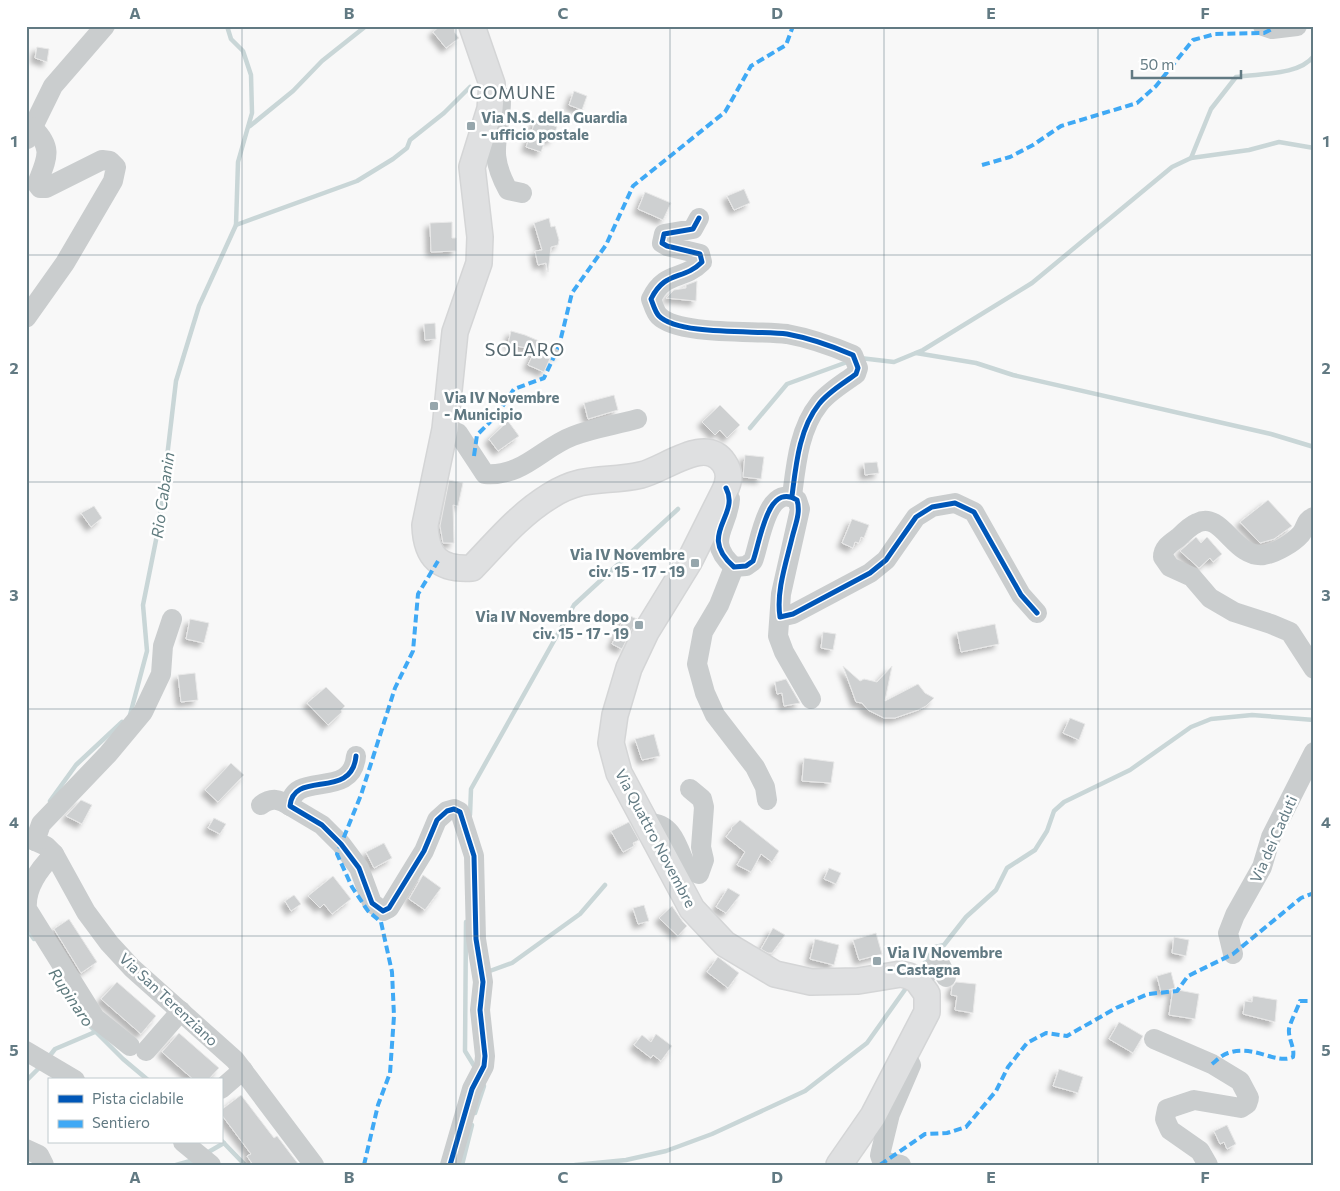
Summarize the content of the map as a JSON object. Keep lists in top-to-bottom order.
{
  "streets": {
    "main road": ["Via Quattro Novembre"],
    "street": ["Via dei Caduti", "Via San Terenziano"]
  },
  "districts": ["COMUNE", "SOLARO"],
  "water": ["Rio Cabanin", "Rupinaro"],
  "places": {
    "transit": [
      "Via N.S. della Guardia - ufficio postale",
      "Via IV Novembre - Municipio",
      "Via IV Novembre civ. 15 - 17 - 19",
      "Via IV Novembre dopo civ. 15 - 17 - 19",
      "Via IV Novembre - Castagna"
    ]
  },
  "legend": ["Pista ciclabile", "Sentiero"],
  "scale_bar": "50 m",
  "grid": {
    "columns": [
      "A",
      "B",
      "C",
      "D",
      "E",
      "F"
    ],
    "rows": [
      "1",
      "2",
      "3",
      "4",
      "5"
    ]
  }
}
